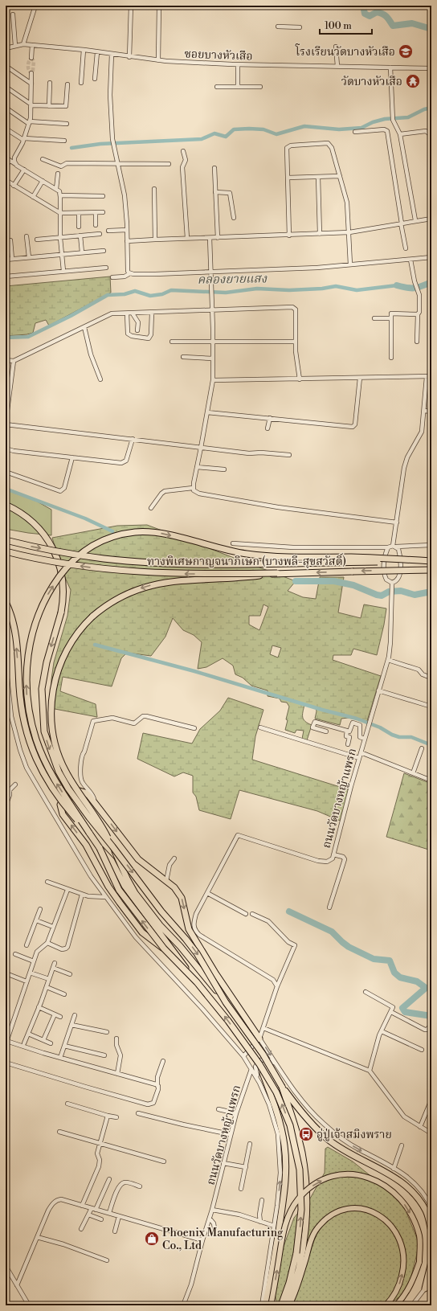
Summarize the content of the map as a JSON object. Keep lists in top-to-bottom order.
{
  "streets": {
    "highway": ["ทางพิเศษกาญจนาภิเษก (บางพลี-สุขสวัสดิ์)"],
    "street": ["ซอยบางหัวเสือ", "ถนนวัดบางหญ้าแพรก"]
  },
  "water": ["คลองยายแสง"],
  "places": {
    "school or university": ["โรงเรียนวัดบางหัวเสือ"],
    "temple": ["วัดบางหัวเสือ"],
    "bus stop": ["อู่ปู่เจ้าสมิงพราย"],
    "shop": ["Phoenix Manufacturing Co., Ltd"]
  },
  "scale_bar": "100 m"
}
